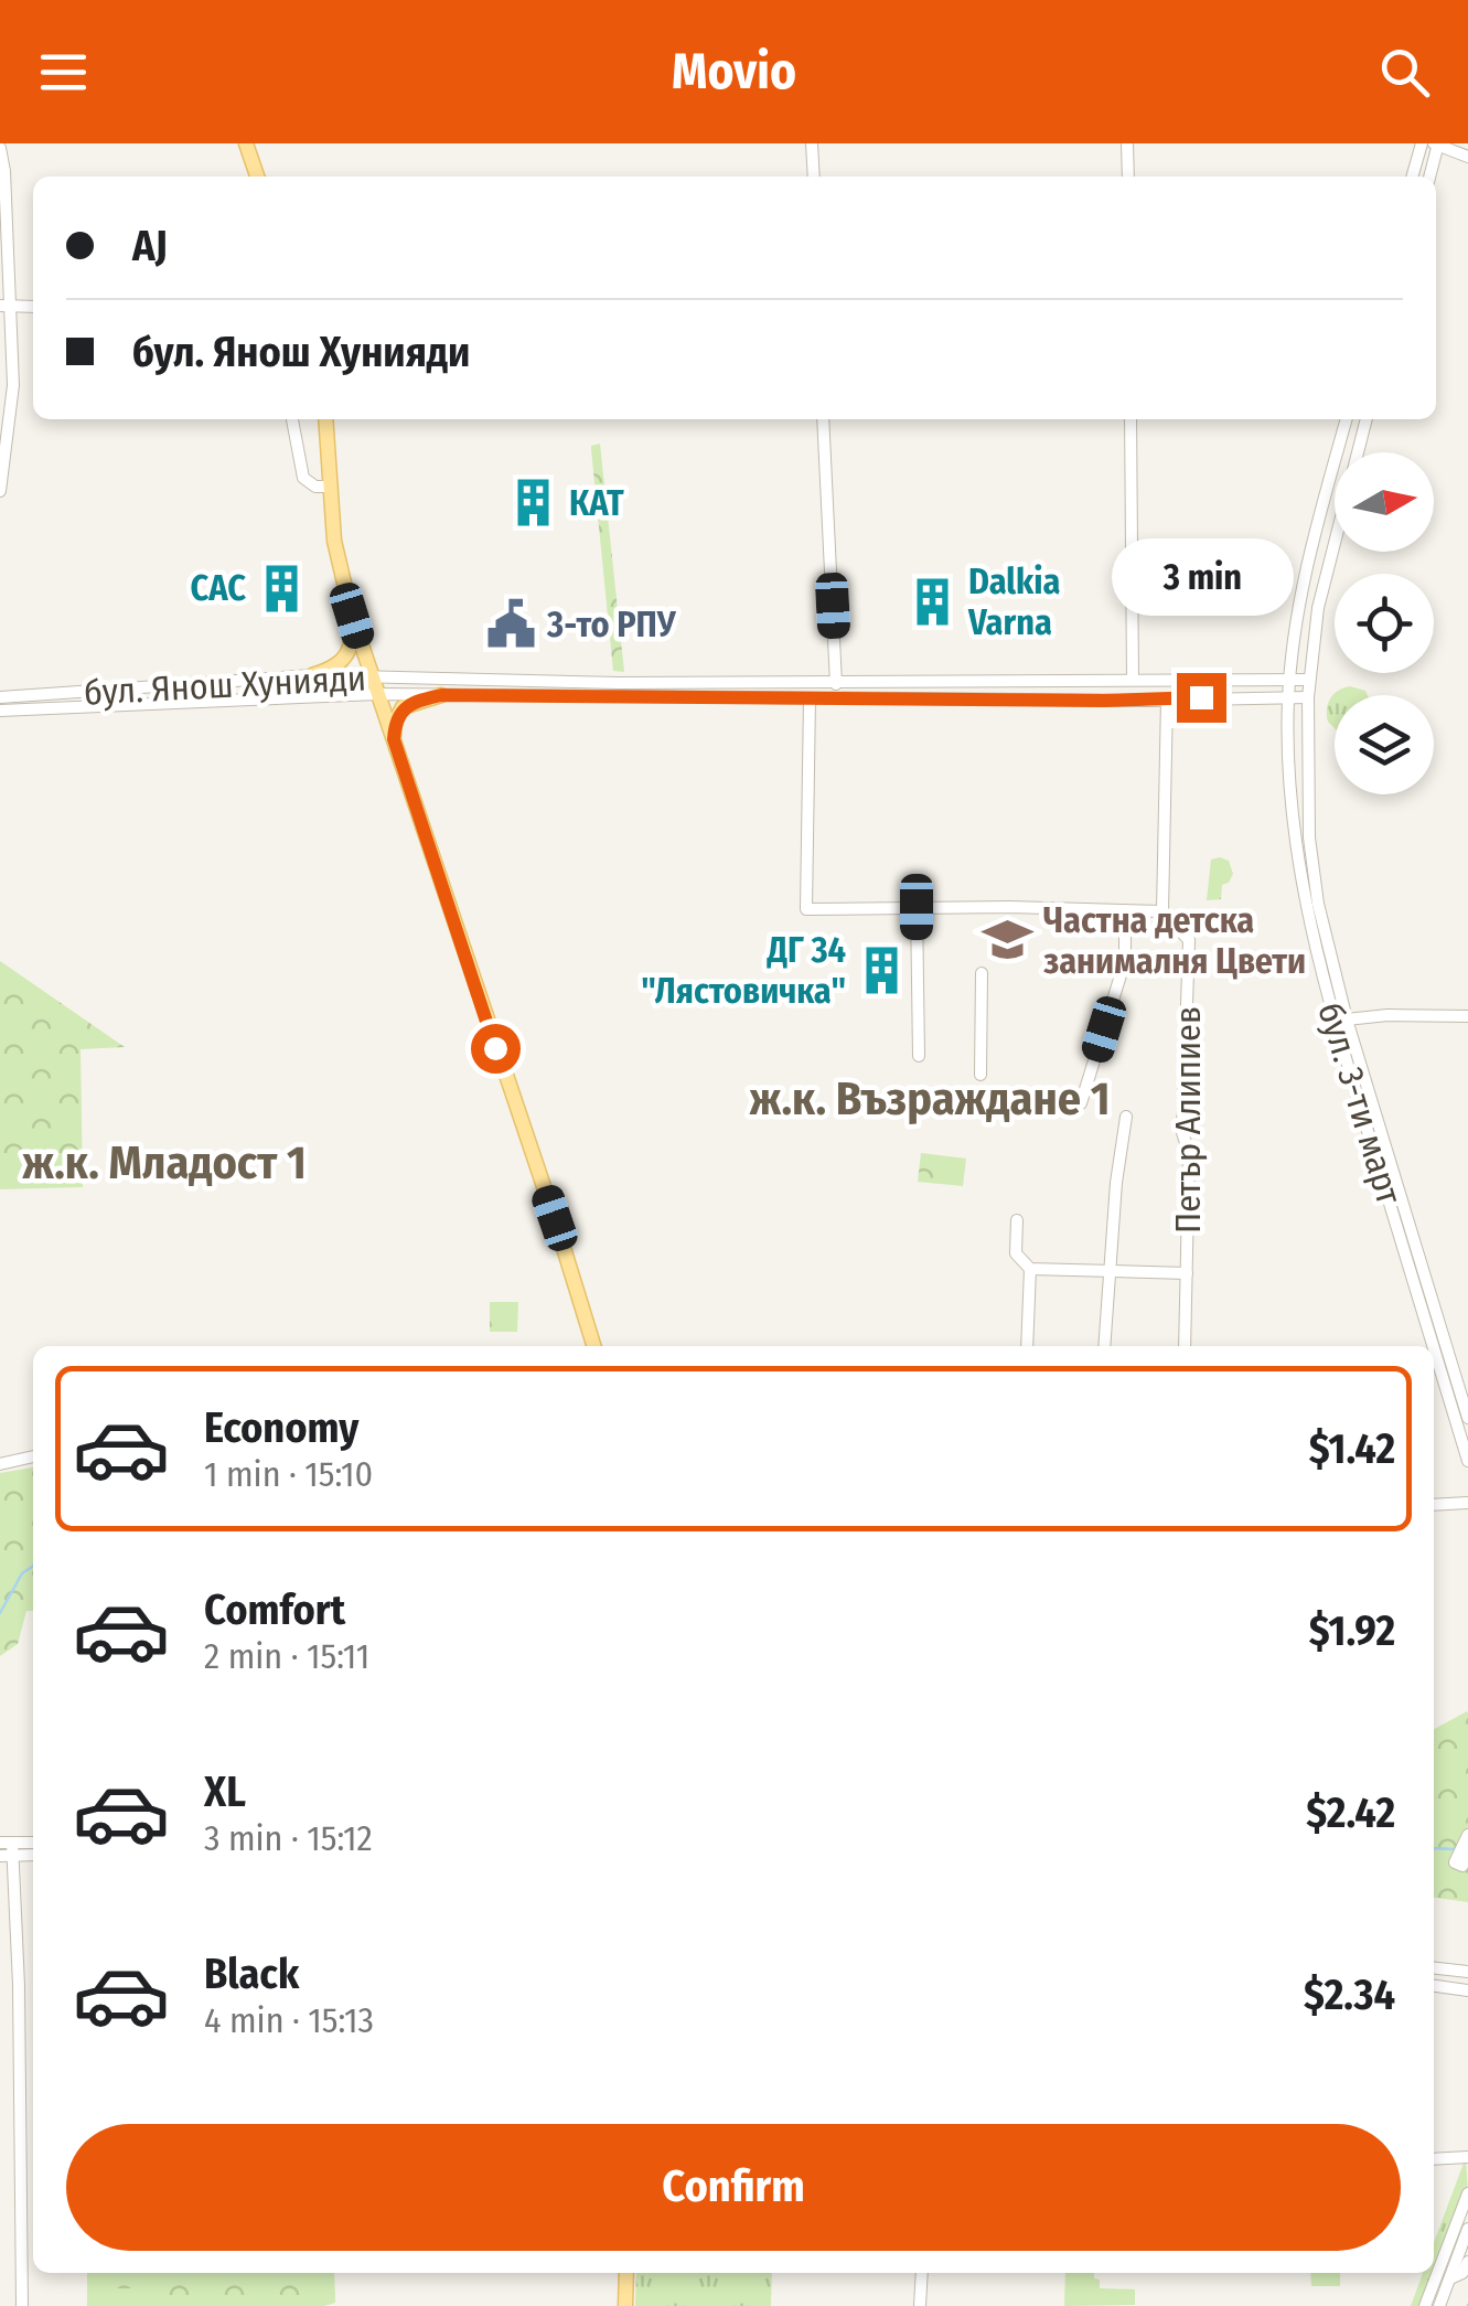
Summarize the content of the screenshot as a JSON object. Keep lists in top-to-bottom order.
{
  "streets": {
    "street": ["бул. Янош Хунияди", "бул. 3-ти март", "Петър Алипиев"]
  },
  "crossings": [
    ["бул. Янош Хунияди", "бул. 3-ти март"]
  ],
  "districts": ["ж.к. Възраждане 1", "ж.к. Младост 1"],
  "places": {
    "building": [
      "КАТ",
      "САС",
      "Dalkia Varna",
      "ДГ 34 \"Лястовичка\""
    ],
    "public building": ["3-то РПУ"],
    "school or university": ["Частна детска занималня Цвети"]
  },
  "north": "right",
  "page": {
    "header": "Movio",
    "banner": ["AJ", "бул. Янош Хунияди"],
    "bubble": "3 min",
    "list": [
      {
        "name": "Economy",
        "note": "1 min · 15:10",
        "value": "$1.42"
      },
      {
        "name": "Comfort",
        "note": "2 min · 15:11",
        "value": "$1.92"
      },
      {
        "name": "XL",
        "note": "3 min · 15:12",
        "value": "$2.42"
      },
      {
        "name": "Black",
        "note": "4 min · 15:13",
        "value": "$2.34"
      }
    ],
    "buttons": "Confirm"
  }
}
